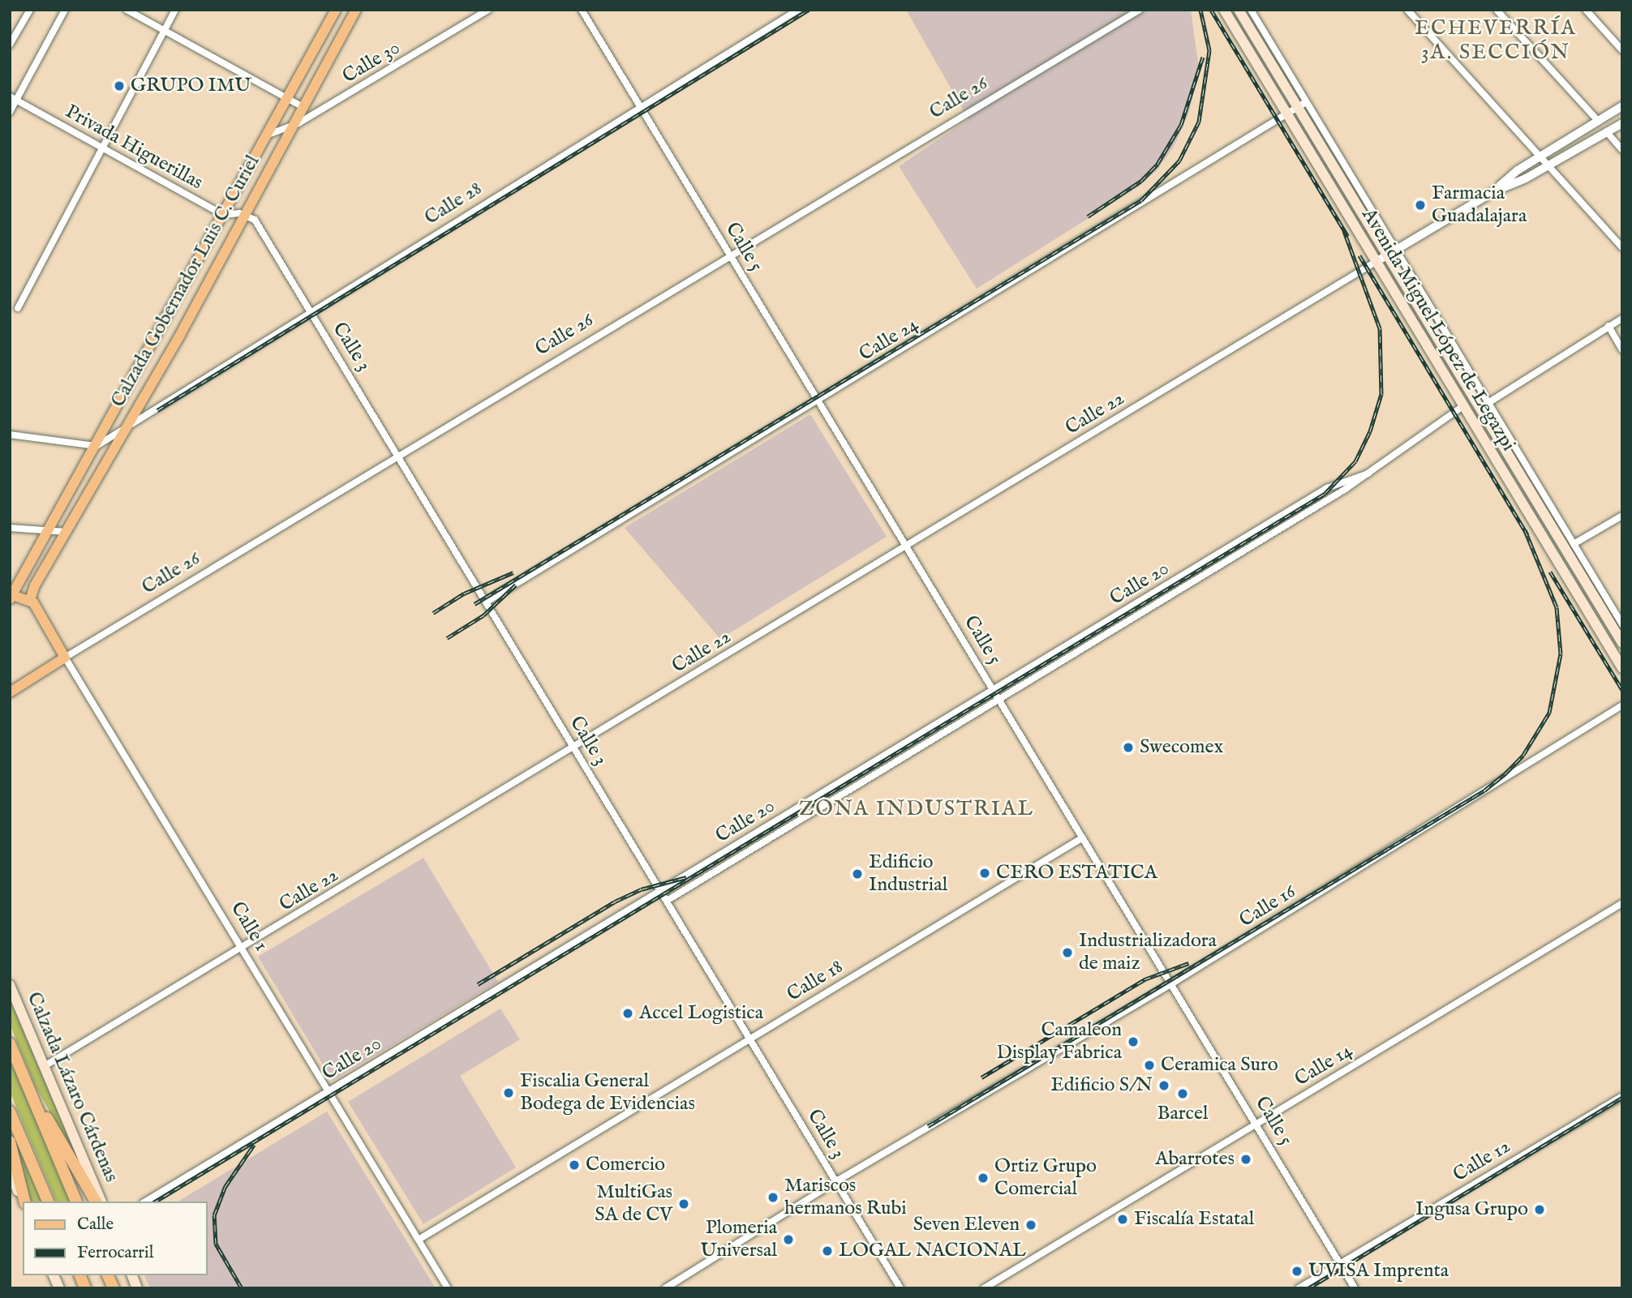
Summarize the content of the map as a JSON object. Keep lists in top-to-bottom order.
{
  "streets": {
    "highway": ["Calzada Lázaro Cárdenas"],
    "main road": [
      "Calle 26",
      "Calzada Gobernador Luis C. Curiel",
      "Avenida Miguel López de Legazpi",
      "Calle 1"
    ],
    "street": [
      "Calle 30",
      "Privada Higuerillas",
      "Calle 28",
      "Calle 5",
      "Calle 24",
      "Calle 3",
      "Calle 22",
      "Calle 20",
      "Calle 16",
      "Calle 18",
      "Calle 14",
      "Calle 12"
    ]
  },
  "crossings": [
    ["Calle 30", "Calzada Gobernador Luis C. Curiel"],
    ["Calle 26", "Calle 5"],
    ["Calle 26", "Calle 3"],
    ["Calle 26", "Calle 1"],
    ["Privada Higuerillas", "Calzada Gobernador Luis C. Curiel"],
    ["Calle 28", "Calle 5"],
    ["Calle 28", "Calzada Gobernador Luis C. Curiel"],
    ["Calle 28", "Calle 3"],
    ["Calle 5", "Calle 24"],
    ["Calle 5", "Calle 22"],
    ["Calle 5", "Calle 20"],
    ["Calle 5", "Calle 16"],
    ["Calle 5", "Calle 18"],
    ["Calle 5", "Calle 14"],
    ["Calle 5", "Calle 12"],
    ["Calzada Gobernador Luis C. Curiel", "Calle 3"],
    ["Calzada Gobernador Luis C. Curiel", "Calle 1"],
    ["Avenida Miguel López de Legazpi", "Calle 24"],
    ["Avenida Miguel López de Legazpi", "Calle 22"],
    ["Avenida Miguel López de Legazpi", "Calle 20"],
    ["Calle 24", "Calle 3"],
    ["Calle 3", "Calle 22"],
    ["Calle 3", "Calle 20"],
    ["Calle 3", "Calle 16"],
    ["Calle 3", "Calle 18"],
    ["Calle 22", "Calle 1"],
    ["Calle 22", "Calzada Lázaro Cárdenas"],
    ["Calle 20", "Calle 1"],
    ["Calle 1", "Calle 18"]
  ],
  "districts": ["ECHEVERRÍA 3A. SECCIÓN", "ZONA INDUSTRIAL"],
  "places": [
    "GRUPO IMU",
    "Farmacia Guadalajara",
    "Swecomex",
    "CERO ESTATICA",
    "Edificio Industrial",
    "Industrializadora de maiz",
    "Accel Logistica",
    "Camaleon Display Fabrica",
    "Ceramica Suro",
    "Edificio S/N",
    "Fiscalia General Bodega de Evidencias",
    "Barcel",
    "Abarrotes",
    "Comercio",
    "Ortiz Grupo Comercial",
    "Mariscos hermanos Rubi",
    "MultiGas SA de CV",
    "Ingusa Grupo",
    "Fiscalía Estatal",
    "Seven Eleven",
    "Plomeria Universal",
    "LOGAL NACIONAL",
    "UVISA Imprenta"
  ],
  "legend": ["Calle", "Ferrocarril"]
}
